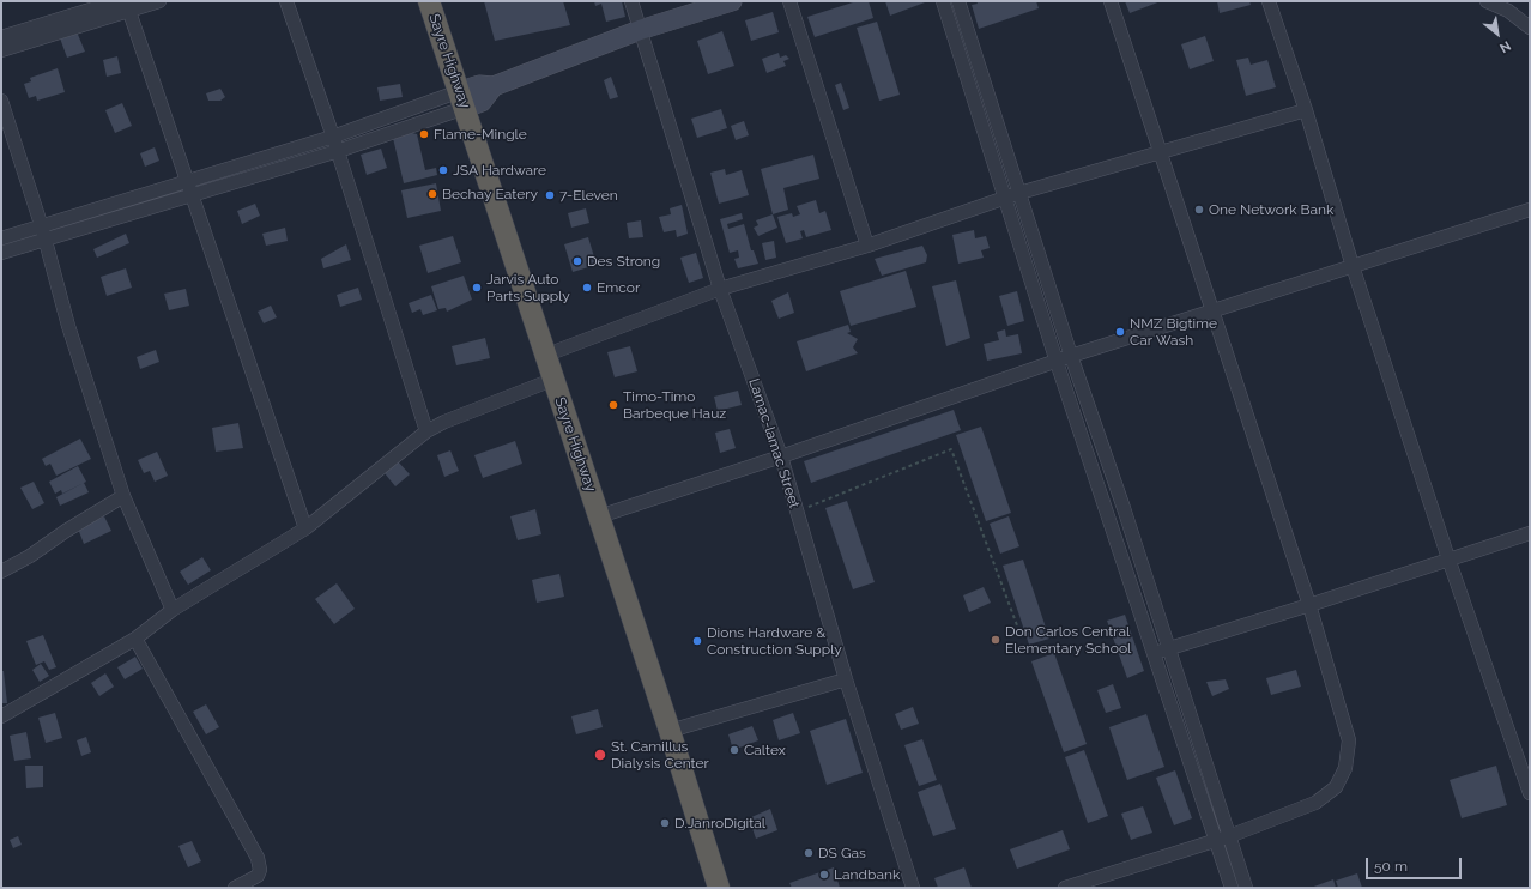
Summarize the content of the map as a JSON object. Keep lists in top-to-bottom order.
{
  "streets": {
    "highway": ["Sayre Highway"],
    "street": ["Lamac-lamac Street"]
  },
  "places": [
    "Flame-Mingle",
    "JSA Hardware",
    "Bechay Eatery",
    "7-Eleven",
    "One Network Bank",
    "Des Strong",
    "Jarvis Auto Parts Supply",
    "Emcor",
    "NMZ Bigtime Car Wash",
    "Timo-Timo Barbeque Hauz",
    "Don Carlos Central Elementary School",
    "Dions Hardware & Construction Supply",
    "Caltex",
    "St. Camillus Dialysis Center",
    "D.JanroDigital",
    "DS Gas",
    "Landbank"
  ],
  "scale_bar": "50 m",
  "north": "bottom right"
}
